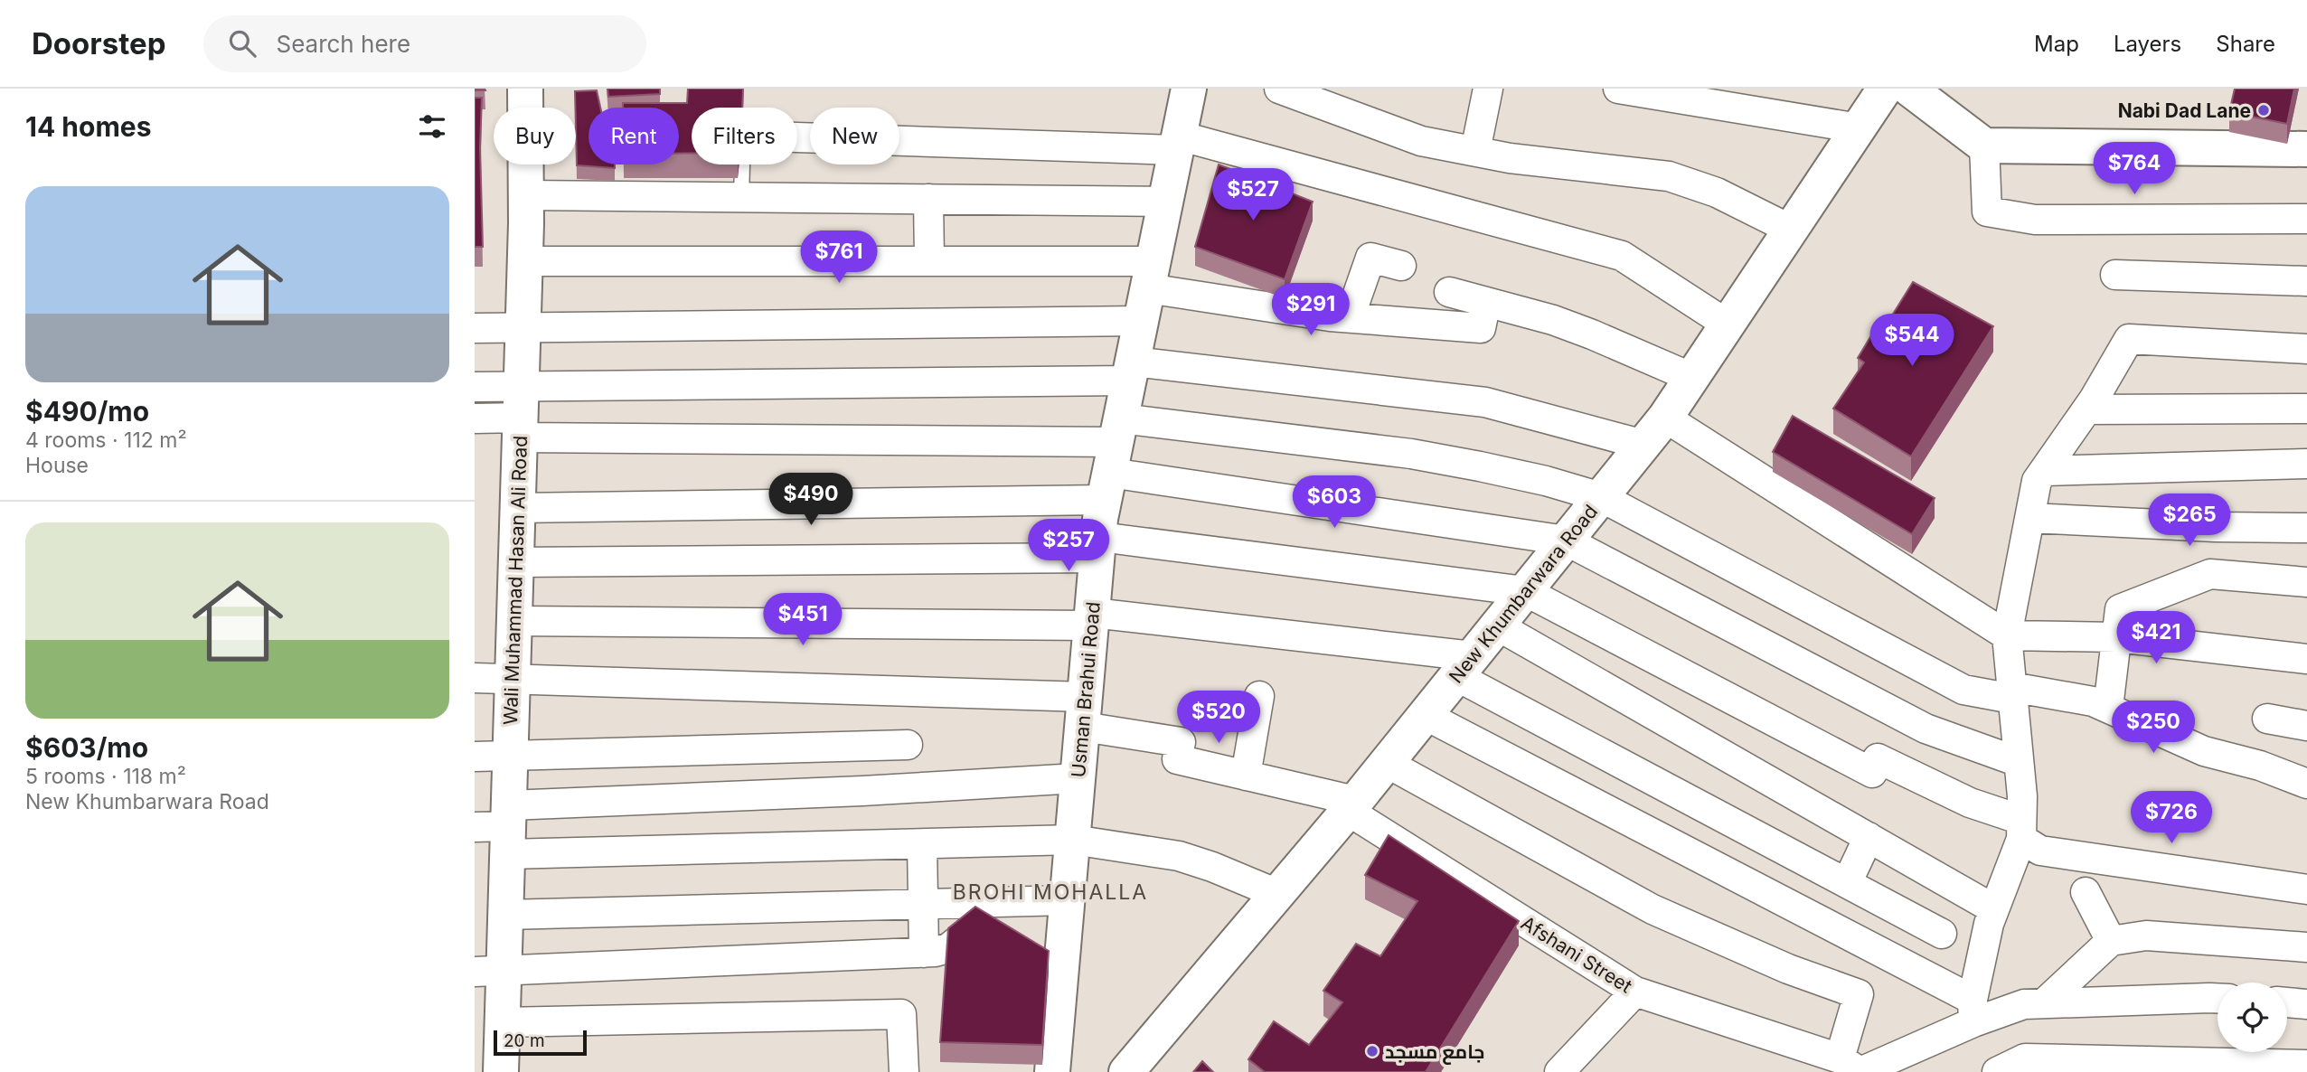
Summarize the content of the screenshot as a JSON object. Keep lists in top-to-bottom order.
{
  "streets": {
    "street": [
      "Wali Muhammad Hasan Ali Road",
      "New Khumbarwara Road",
      "Usman Brahui Road",
      "Afshani Street"
    ]
  },
  "crossings": [
    ["New Khumbarwara Road", "Afshani Street"],
    ["Usman Brahui Road", "Afshani Street"]
  ],
  "districts": ["BROHI MOHALLA"],
  "places": ["Nabi Dad Lane", "جامع مسجد"],
  "scale_bar": "20 m",
  "page": {
    "header": "Doorstep",
    "search": "Search here",
    "nav": ["Map", "Layers", "Share"],
    "heading": "14 homes",
    "chip": [
      "Buy",
      "Rent",
      "Filters",
      "New"
    ],
    "price": [
      "$764",
      "$527",
      "$761",
      "$291",
      "$544",
      "$490",
      "$603",
      "$265",
      "$257",
      "$451",
      "$421",
      "$520",
      "$250",
      "$726"
    ],
    "list": [
      {
        "name": "$490/mo",
        "note": "4 rooms · 112 m² · House"
      },
      {
        "name": "$603/mo",
        "note": "5 rooms · 118 m² · New Khumbarwara Road"
      }
    ],
    "scale": "20 m"
  }
}
